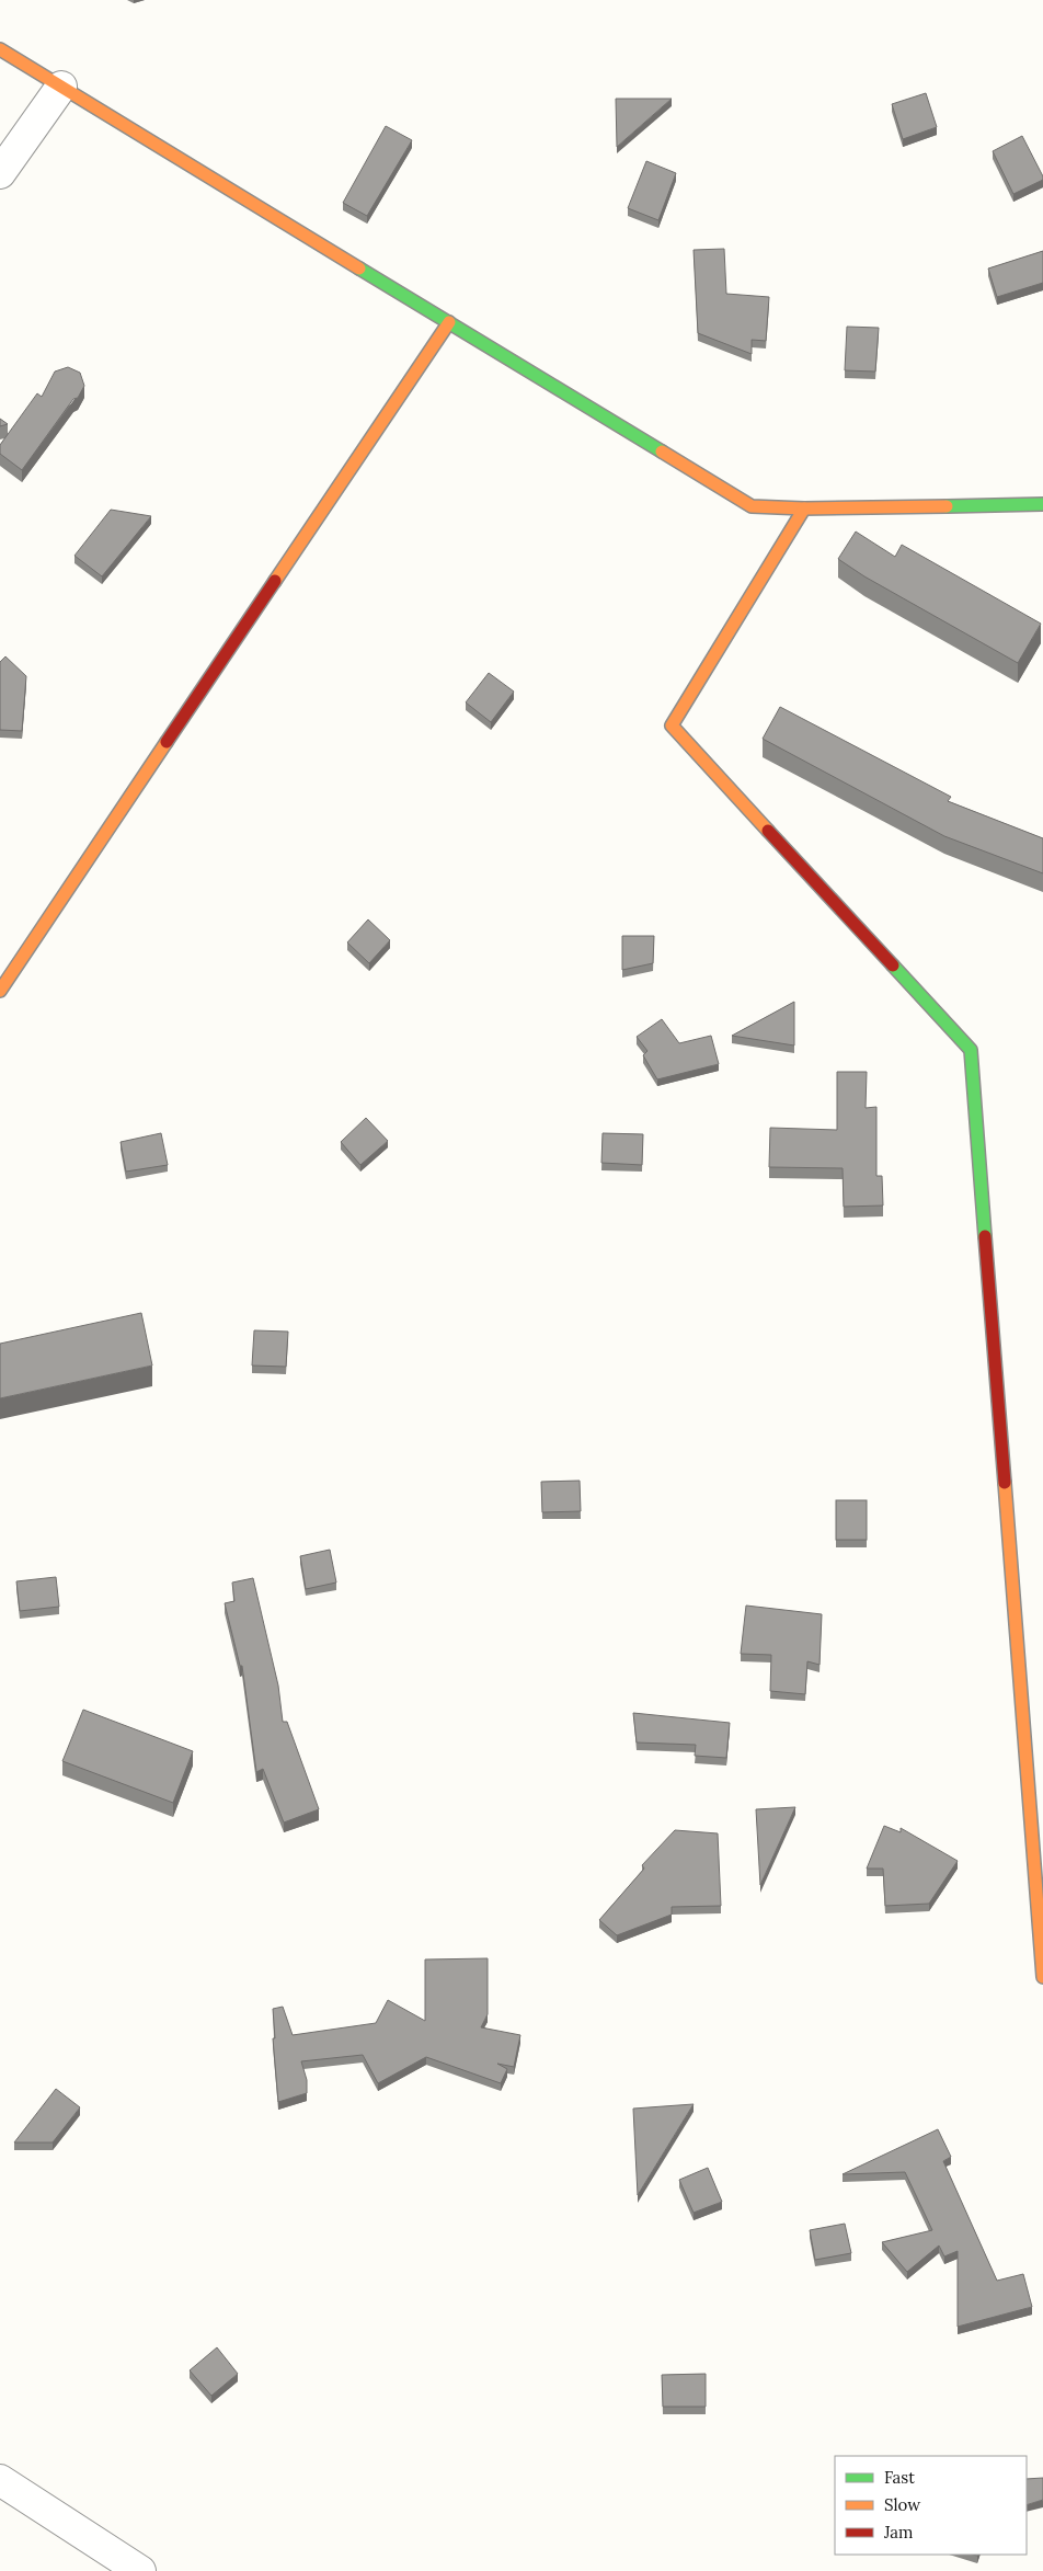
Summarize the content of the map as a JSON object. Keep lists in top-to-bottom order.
{
  "legend": ["Fast", "Slow", "Jam"]
}
